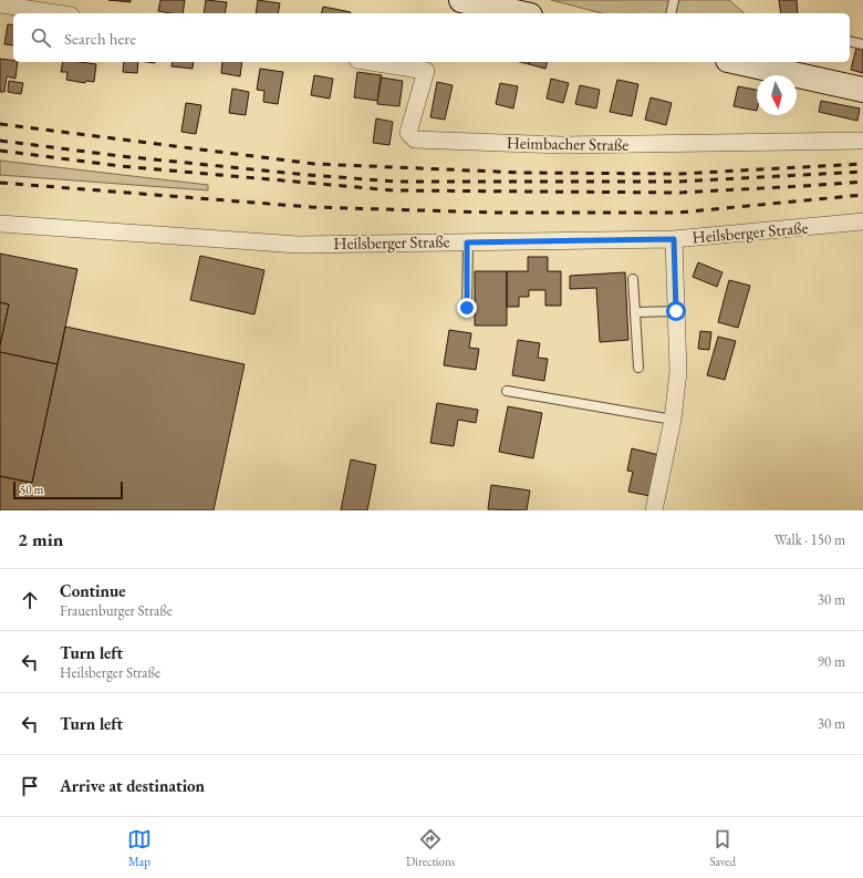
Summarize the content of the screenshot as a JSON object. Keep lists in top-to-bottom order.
{
  "streets": {
    "street": ["Heimbacher Straße", "Heilsberger Straße"]
  },
  "scale_bar": "50 m",
  "north": "bottom",
  "page": {
    "search": "Search here",
    "scale": "50 m",
    "heading": ["2 min", "Walk · 150 m"],
    "list": [
      ["Continue", "Frauenburger Straße", "30 m"],
      ["Turn left", "Heilsberger Straße", "90 m"],
      ["Turn left", "30 m"],
      "Arrive at destination"
    ],
    "nav": ["Map", "Directions", "Saved"]
  }
}
